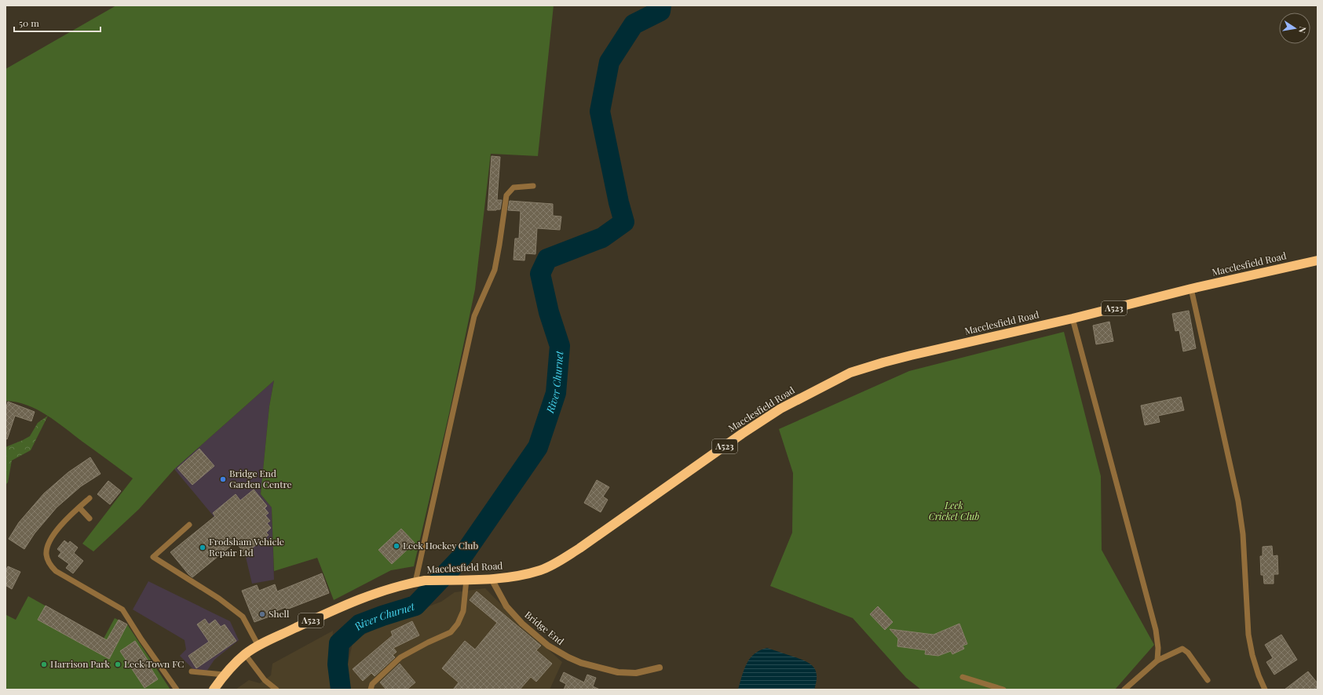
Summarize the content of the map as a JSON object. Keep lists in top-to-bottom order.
{
  "streets": {
    "highway": ["Macclesfield Road", "A523"],
    "street": ["Bridge End"]
  },
  "crossings": [
    ["Macclesfield Road", "Bridge End"]
  ],
  "water": ["River Churnet"],
  "parks": ["Leek Cricket Club"],
  "places": [
    "Bridge End Garden Centre",
    "Leek Hockey Club",
    "Frodsham Vehicle Repair Ltd",
    "Shell",
    "Harrison Park",
    "Leek Town FC"
  ],
  "scale_bar": "50 m",
  "north": "right"
}
